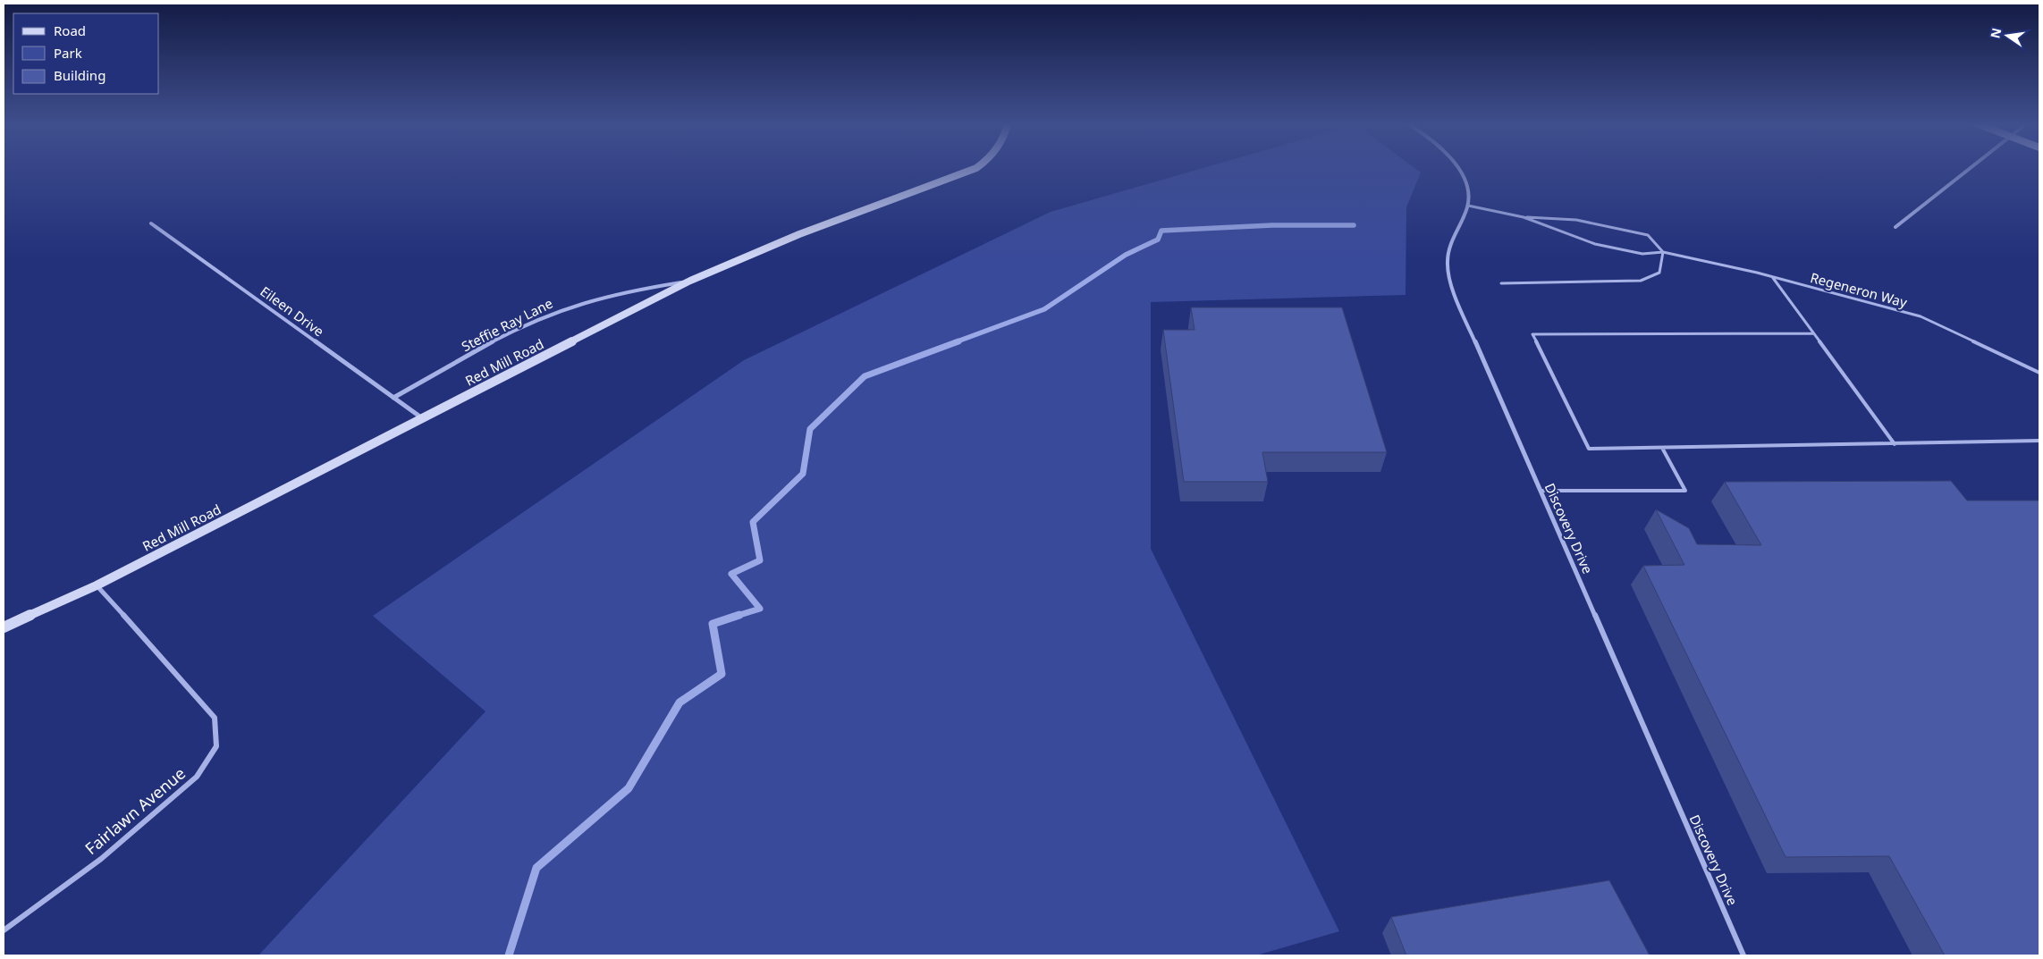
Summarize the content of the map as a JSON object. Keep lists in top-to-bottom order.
{
  "streets": {
    "street": [
      "Eileen Drive",
      "Steffie Ray Lane",
      "Red Mill Road",
      "Discovery Drive",
      "Fairlawn Avenue"
    ],
    "lane": ["Regeneron Way"]
  },
  "crossings": [
    ["Regeneron Way", "Discovery Drive"],
    ["Eileen Drive", "Steffie Ray Lane"],
    ["Eileen Drive", "Red Mill Road"],
    ["Steffie Ray Lane", "Red Mill Road"],
    ["Red Mill Road", "Fairlawn Avenue"]
  ],
  "legend": ["Road", "Park", "Building"],
  "north": "left"
}
